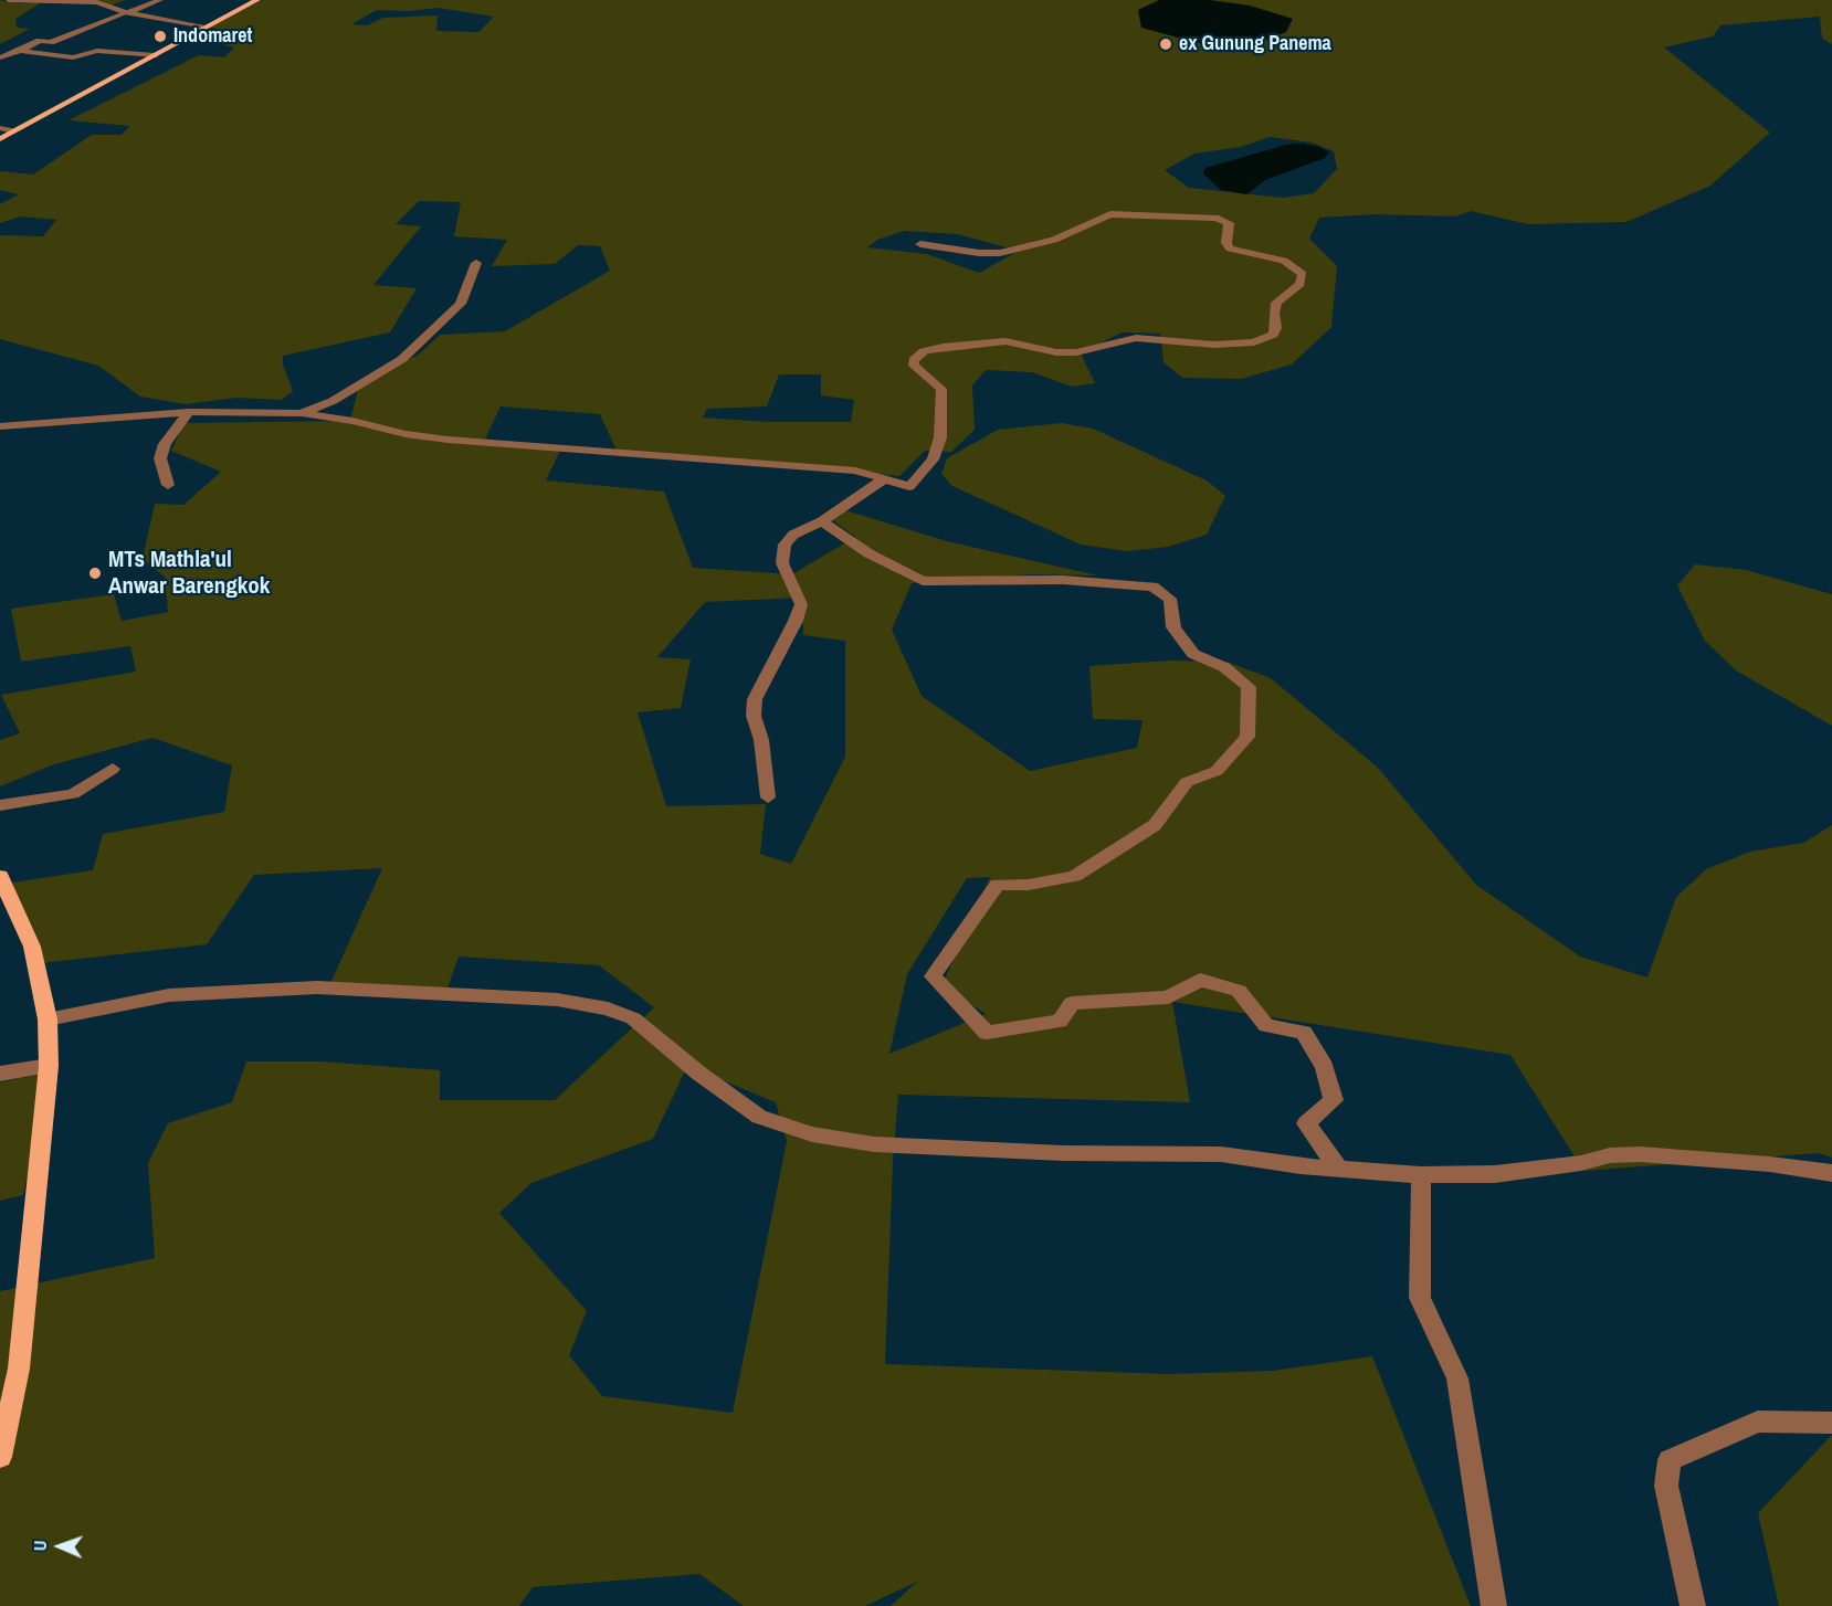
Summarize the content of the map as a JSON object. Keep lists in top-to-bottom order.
{
  "places": ["Indomaret", "ex Gunung Panema", "MTs Mathla'ul Anwar Barengkok"],
  "north": "left"
}
